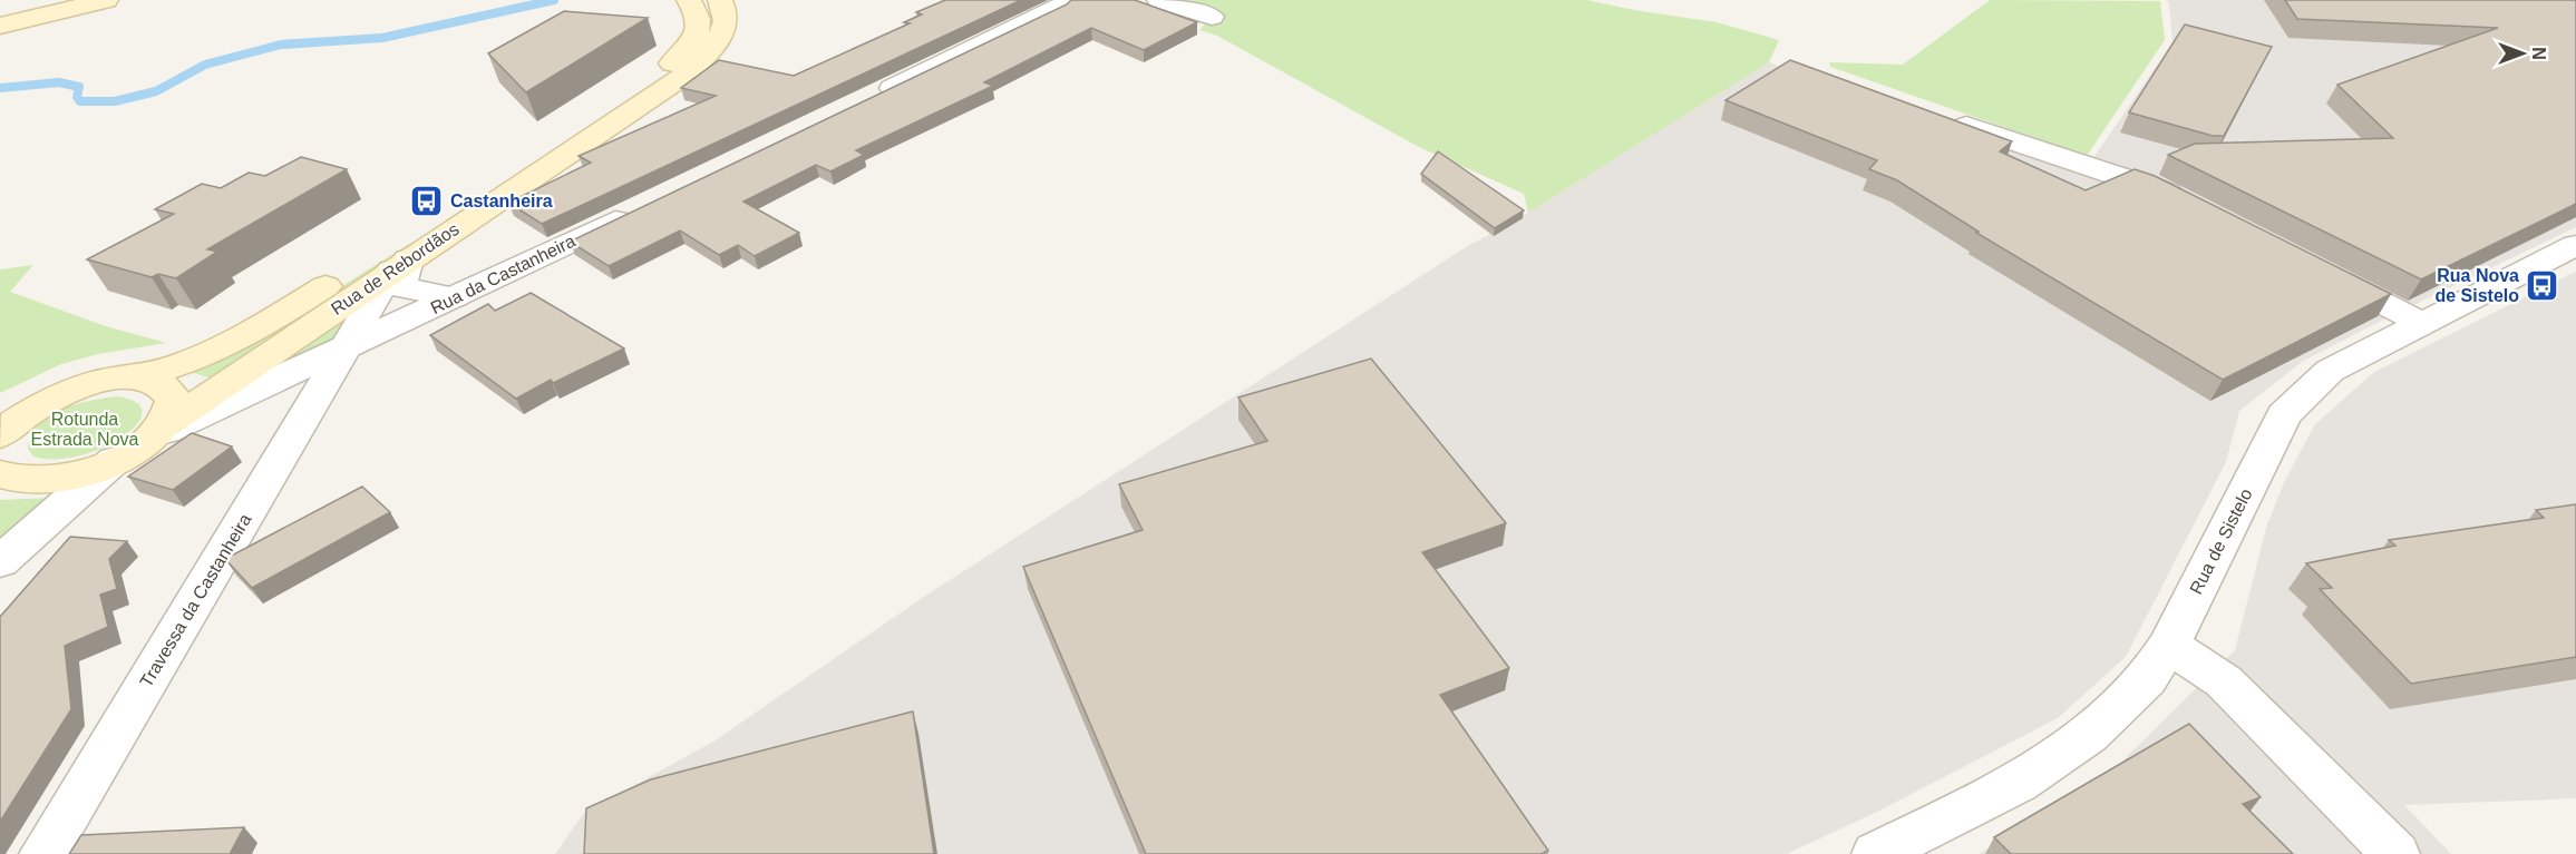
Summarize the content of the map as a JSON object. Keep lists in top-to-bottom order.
{
  "streets": {
    "main road": ["Rua de Rebordãos"],
    "street": ["Rua da Castanheira", "Rua de Sistelo", "Travessa da Castanheira"]
  },
  "crossings": [
    ["Rua de Rebordãos", "Rua da Castanheira"],
    ["Rua de Rebordãos", "Travessa da Castanheira"],
    ["Rua da Castanheira", "Travessa da Castanheira"]
  ],
  "parks": ["Rotunda Estrada Nova"],
  "places": {
    "bus stop": ["Castanheira", "Rua Nova de Sistelo"]
  },
  "north": "right"
}
